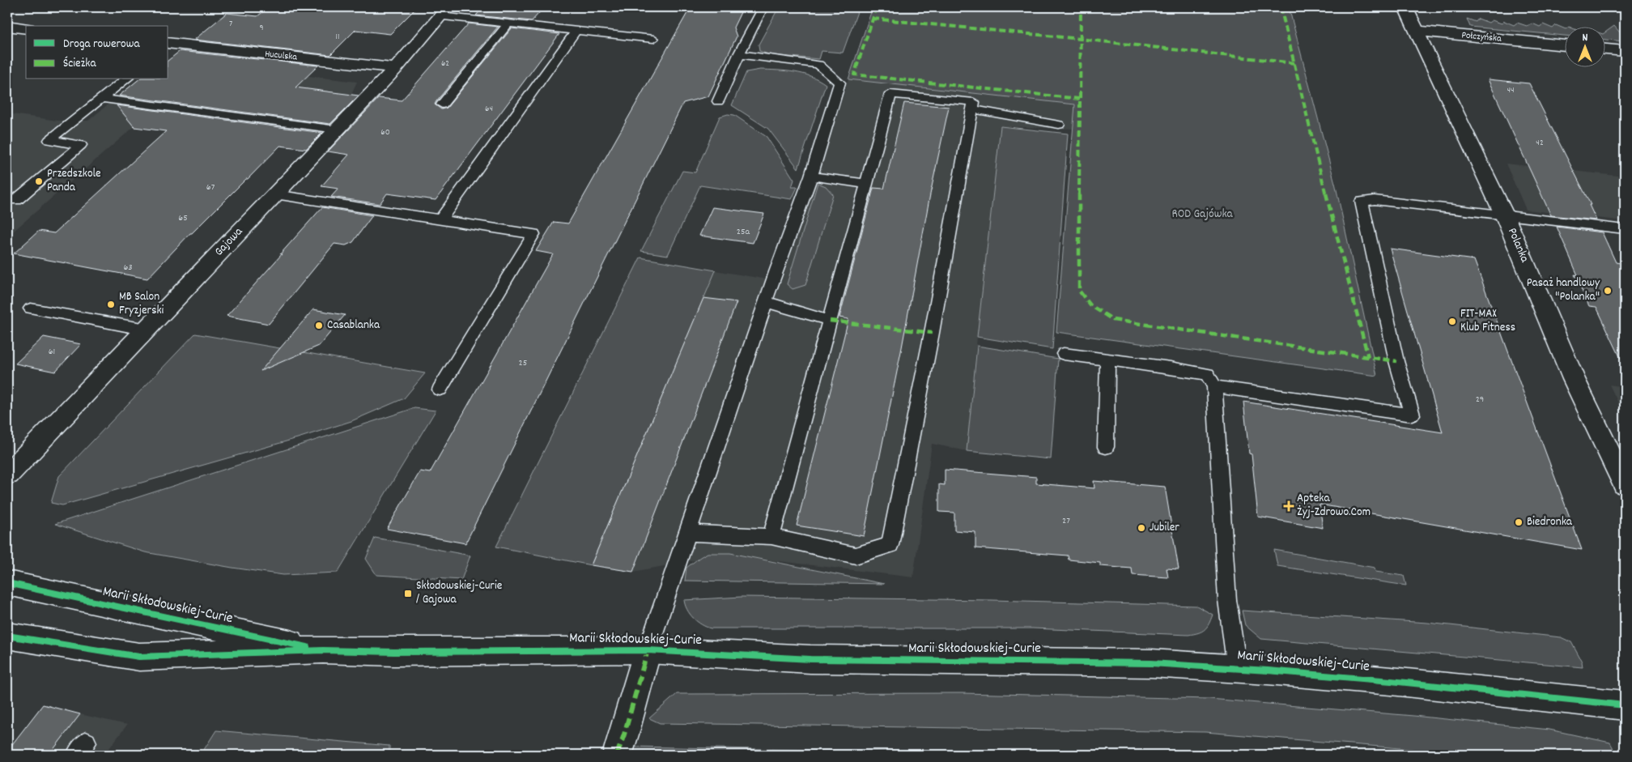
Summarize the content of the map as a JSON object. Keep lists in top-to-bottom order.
{
  "streets": {
    "street": [
      "Połczyńska",
      "Huculska",
      "Gajowa",
      "Polanka",
      "Marii Skłodowskiej-Curie"
    ]
  },
  "crossings": [
    ["Połczyńska", "Polanka"],
    ["Huculska", "Gajowa"]
  ],
  "parks": ["ROD Gajówka"],
  "places": {
    "other": [
      "Przedszkole Panda",
      "Pasaż handlowy \"Polanka\"",
      "MB Salon Fryzjerski",
      "FIT-MAX Klub Fitness",
      "Casablanka",
      "Biedronka",
      "Jubiler"
    ],
    "health": ["Apteka Żyj-Zdrowo.Com"],
    "transit": ["Skłodowskiej-Curie / Gajowa"]
  },
  "house_numbers": [
    "7",
    "9",
    "11",
    "62",
    "44",
    "64",
    "60",
    "42",
    "67",
    "65",
    "25a",
    "63",
    "61",
    "25",
    "29",
    "27"
  ],
  "legend": ["Droga rowerowa", "Ścieżka"],
  "north": "top"
}
